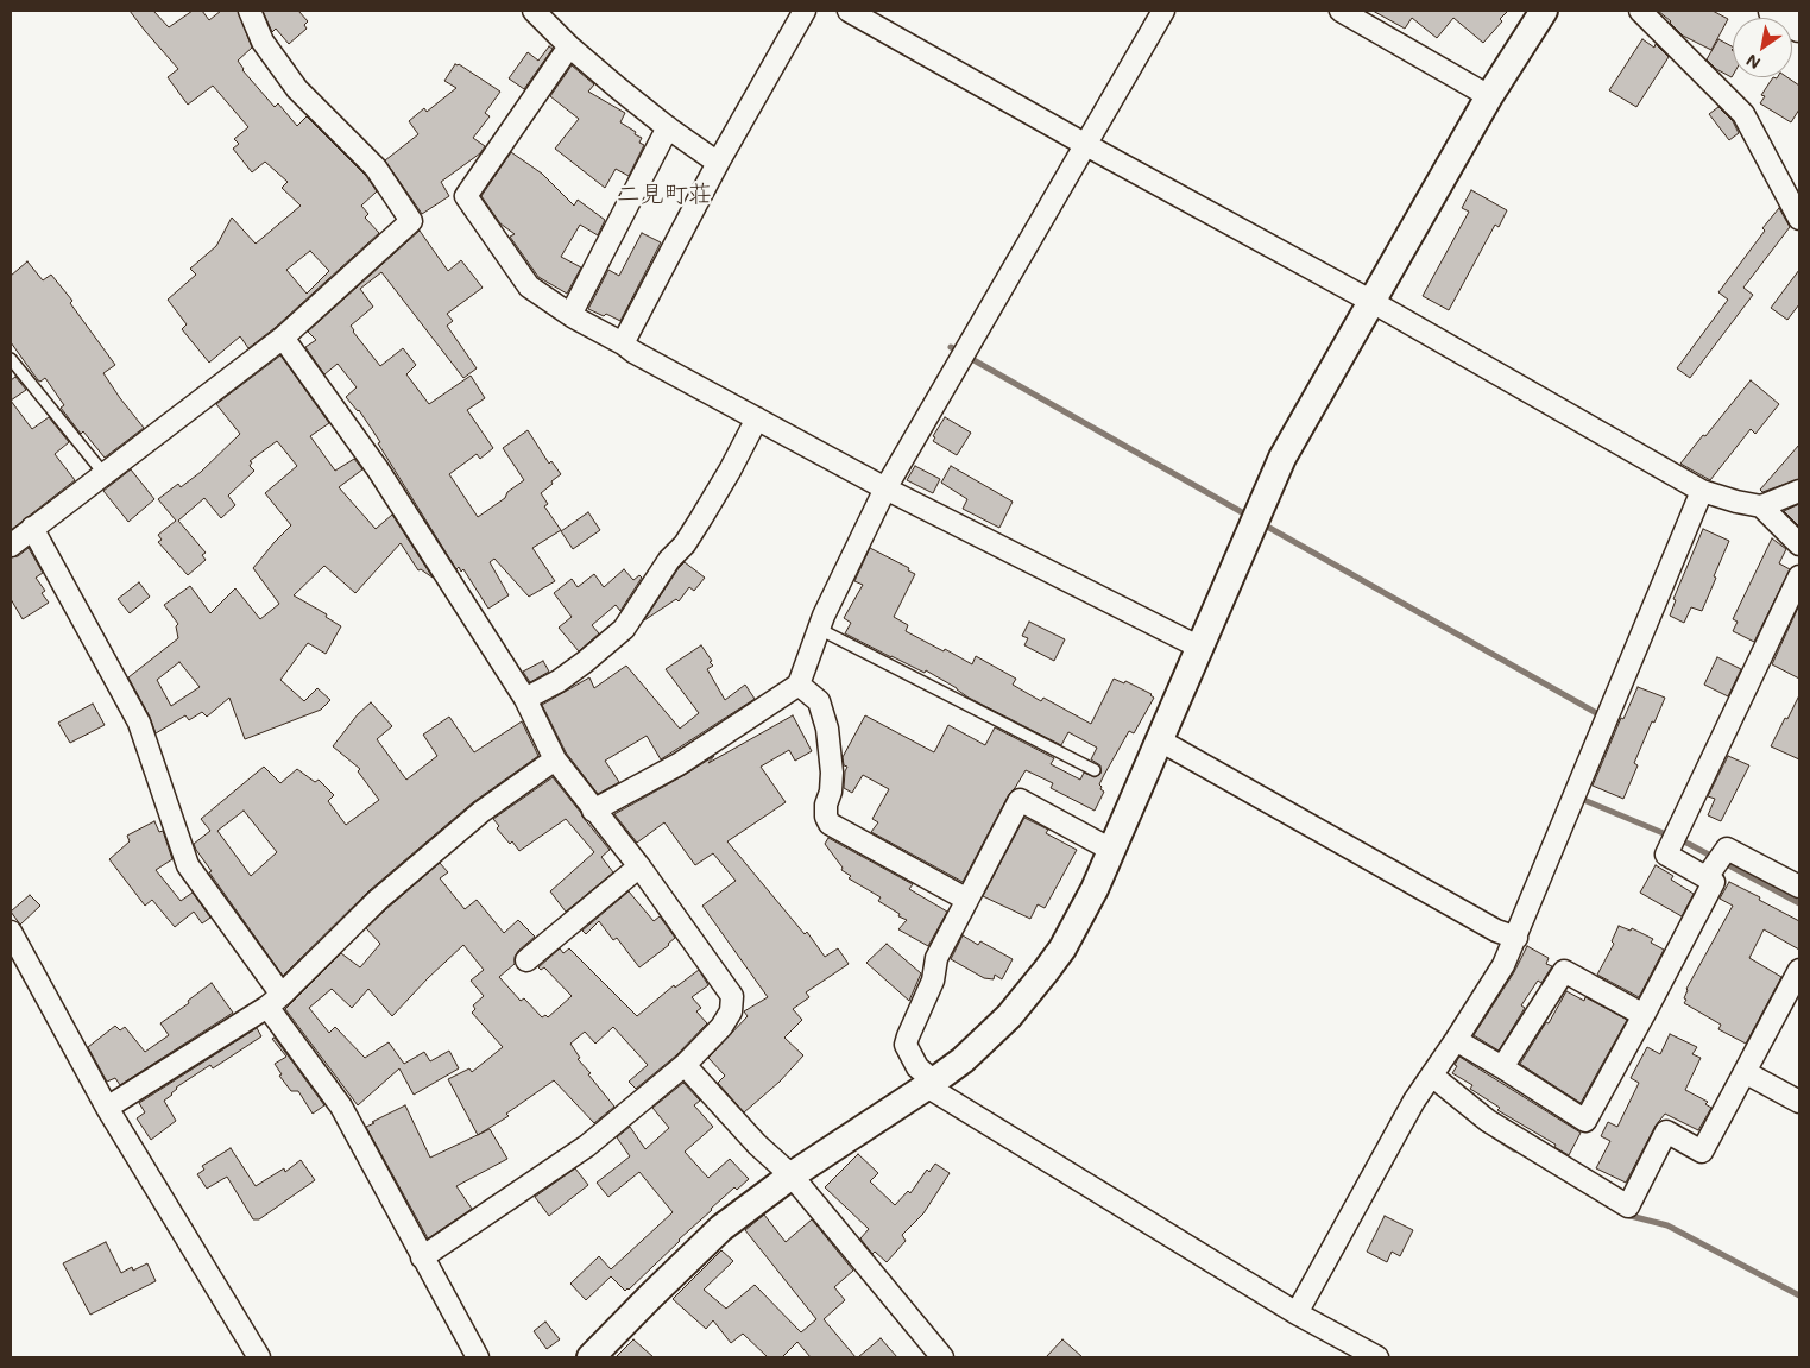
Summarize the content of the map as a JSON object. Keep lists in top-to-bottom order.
{
  "districts": ["二見町荘"],
  "north": "bottom left"
}
